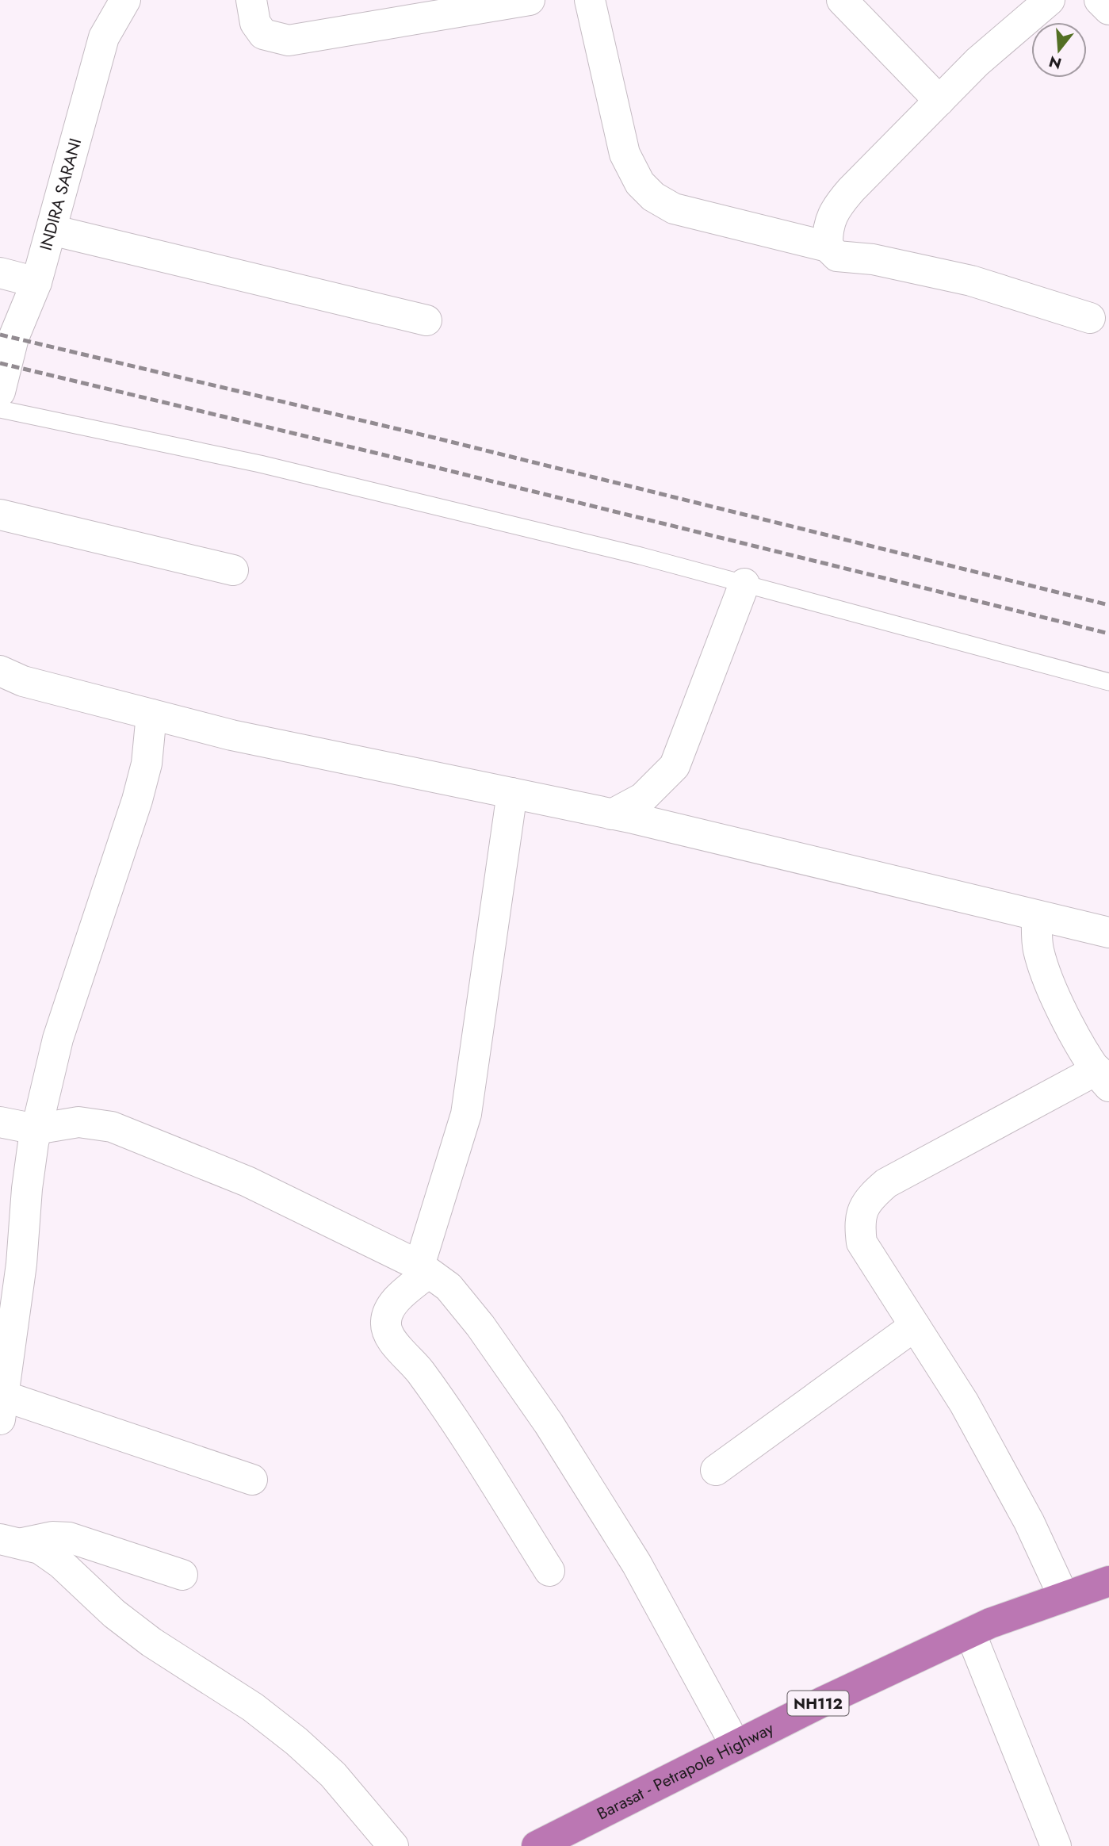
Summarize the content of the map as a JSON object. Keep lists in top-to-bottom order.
{
  "streets": {
    "highway": ["NH112", "Barasat - Petrapole Highway"],
    "street": ["INDIRA SARANI"]
  },
  "north": "bottom"
}
